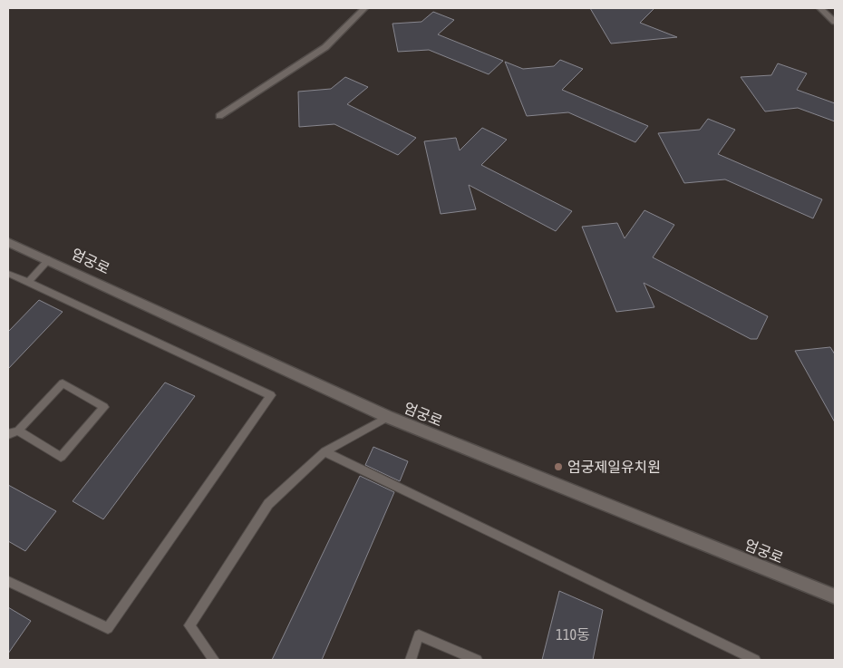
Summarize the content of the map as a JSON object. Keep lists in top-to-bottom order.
{
  "streets": {
    "street": ["엄궁로"]
  },
  "places": ["엄궁제일유치원"],
  "house_numbers": ["110동"]
}
